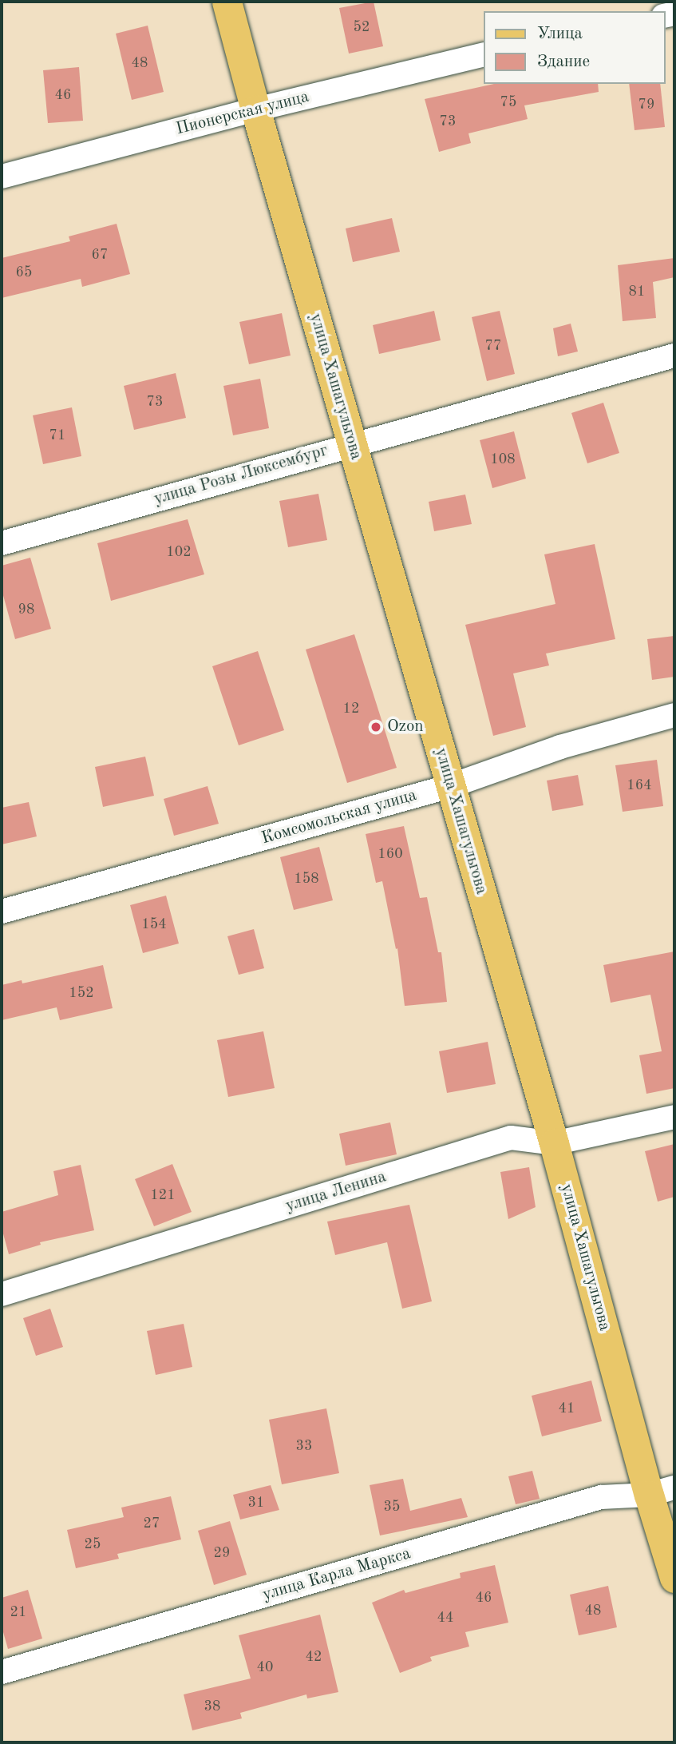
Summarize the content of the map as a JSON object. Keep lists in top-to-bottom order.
{
  "streets": {
    "main road": ["улица Хашагульгова"],
    "street": [
      "Пионерская улица",
      "улица Розы Люксембург",
      "Комсомольская улица",
      "улица Ленина",
      "улица Карла Маркса"
    ]
  },
  "crossings": [
    ["Пионерская улица", "улица Хашагульгова"],
    ["улица Хашагульгова", "улица Розы Люксембург"],
    ["улица Хашагульгова", "Комсомольская улица"],
    ["улица Хашагульгова", "улица Ленина"],
    ["улица Хашагульгова", "улица Карла Маркса"]
  ],
  "places": ["Ozon"],
  "house_numbers": [
    "52",
    "48",
    "46",
    "75",
    "79",
    "73",
    "67",
    "65",
    "81",
    "77",
    "73",
    "71",
    "108",
    "102",
    "98",
    "12",
    "164",
    "160",
    "158",
    "154",
    "152",
    "121",
    "41",
    "33",
    "31",
    "35",
    "27",
    "25",
    "29",
    "46",
    "48",
    "21",
    "44",
    "42",
    "40",
    "38"
  ],
  "legend": ["Улица", "Здание"]
}
